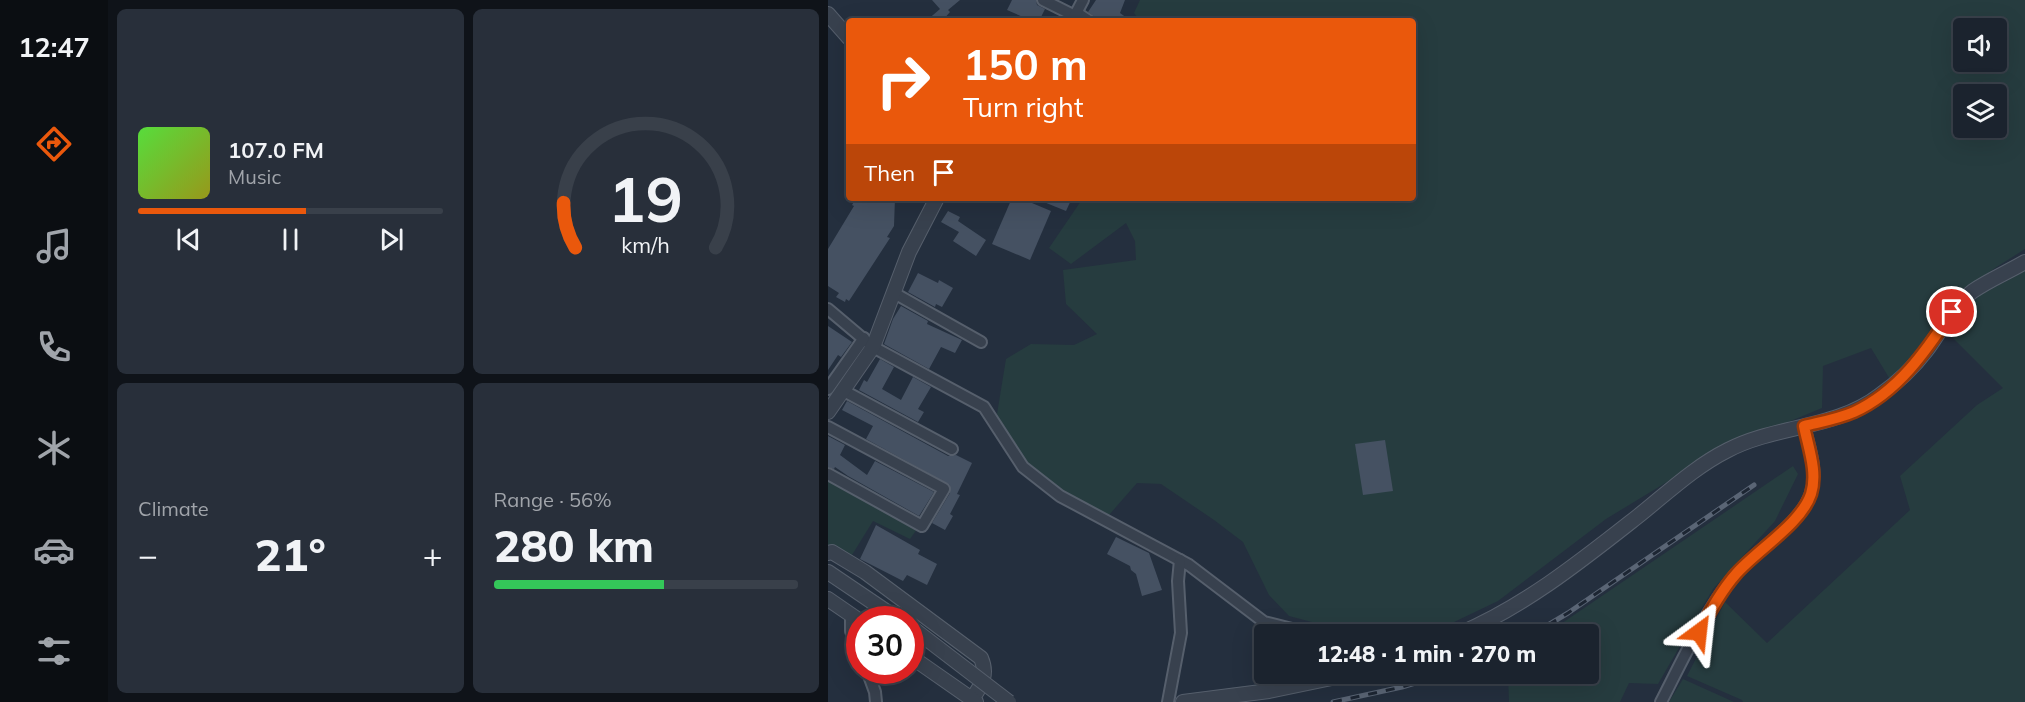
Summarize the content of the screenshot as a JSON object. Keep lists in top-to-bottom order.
{
  "page": {
    "tabs": "12:47",
    "turn": ["150 m", "Turn right"],
    "song": ["107.0 FM", "Music"],
    "then": "Then",
    "tile": [
      "Climate",
      ["Range · 56%", "280 km"]
    ],
    "heat": ["−", "21°", "+"],
    "limit": "30",
    "trip": "12:48 · 1 min · 270 m",
    "gauge": ["19", "km/h"]
  }
}
